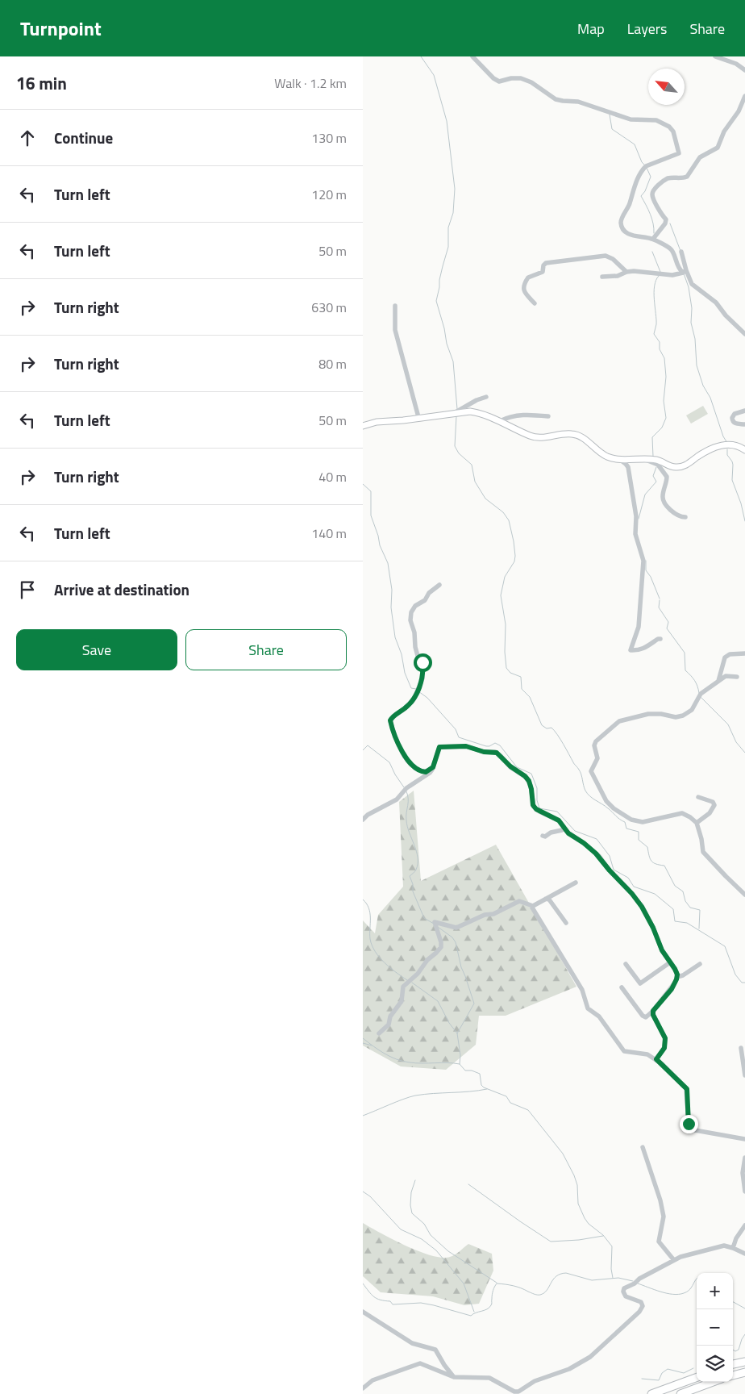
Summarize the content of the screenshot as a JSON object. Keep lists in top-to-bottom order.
{
  "north": "top left",
  "page": {
    "header": "Turnpoint",
    "nav": ["Map", "Layers", "Share"],
    "heading": ["16 min", "Walk · 1.2 km"],
    "list": [
      ["Continue", "130 m"],
      ["Turn left", "120 m"],
      ["Turn left", "50 m"],
      ["Turn right", "630 m"],
      ["Turn right", "80 m"],
      ["Turn left", "50 m"],
      ["Turn right", "40 m"],
      ["Turn left", "140 m"],
      "Arrive at destination"
    ],
    "buttons": ["Save", "Share"],
    "map_buttons": ["+", "−"]
  }
}
